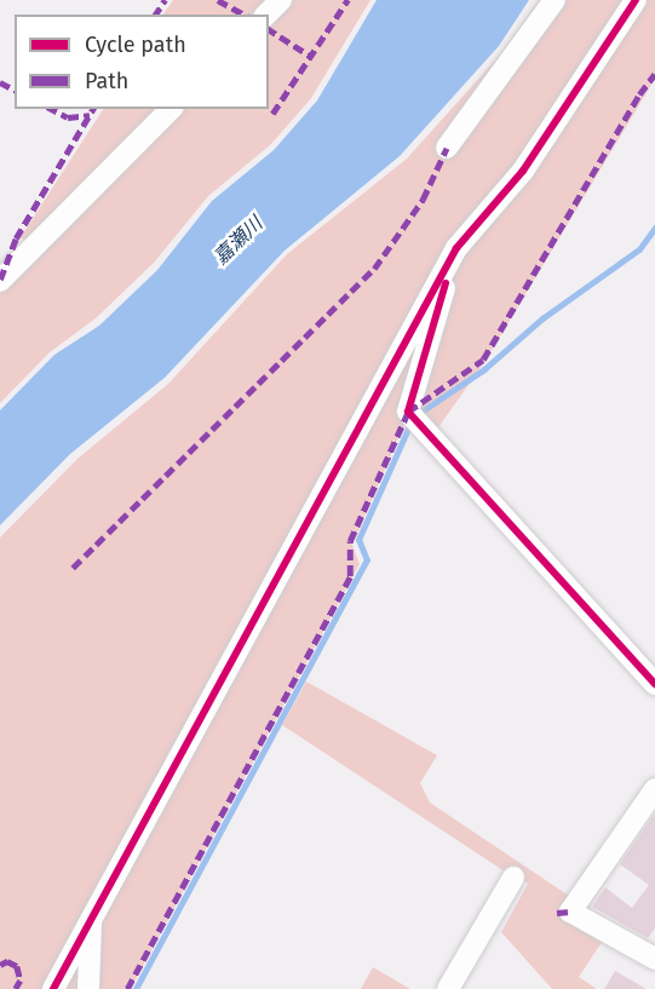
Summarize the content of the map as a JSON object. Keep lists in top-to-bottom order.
{
  "water": ["嘉瀬川"],
  "legend": ["Cycle path", "Path"]
}
